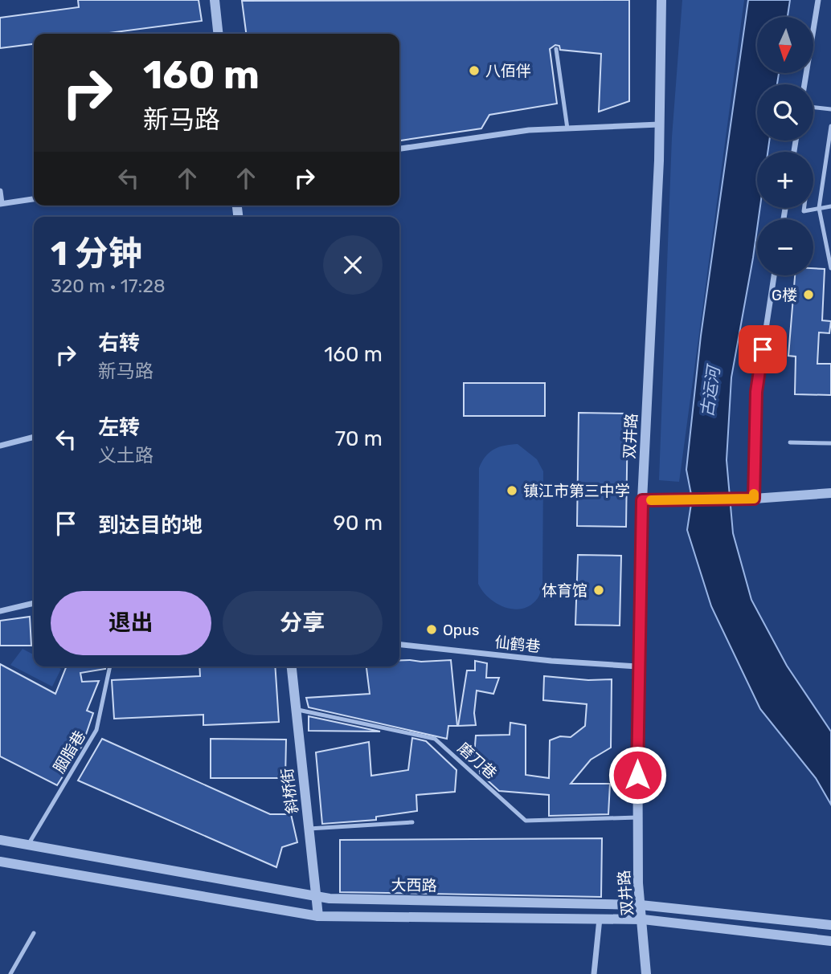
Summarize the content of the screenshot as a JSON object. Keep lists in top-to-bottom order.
{
  "streets": {
    "street": [
      "双井路",
      "仙鹤巷",
      "斜桥街",
      "大西路"
    ],
    "lane": ["胭脂巷", "磨刀巷"]
  },
  "crossings": [
    ["双井路", "仙鹤巷"],
    ["双井路", "磨刀巷"],
    ["双井路", "大西路"],
    ["胭脂巷", "大西路"],
    ["磨刀巷", "斜桥街"],
    ["斜桥街", "大西路"]
  ],
  "water": ["古运河"],
  "places": [
    "八佰伴",
    "G楼",
    "镇江市第三中学",
    "体育馆",
    "Opus"
  ],
  "north": "bottom",
  "page": {
    "map_buttons": ["+", "−"],
    "turn": ["160 m", "新马路"],
    "heading": ["1 分钟", "320 m · 17:28"],
    "list": [
      {
        "name": "右转",
        "note": "新马路",
        "value": "160 m"
      },
      {
        "name": "左转",
        "note": "义土路",
        "value": "70 m"
      },
      {
        "name": "到达目的地",
        "value": "90 m"
      }
    ],
    "buttons": ["退出", "分享"]
  }
}
